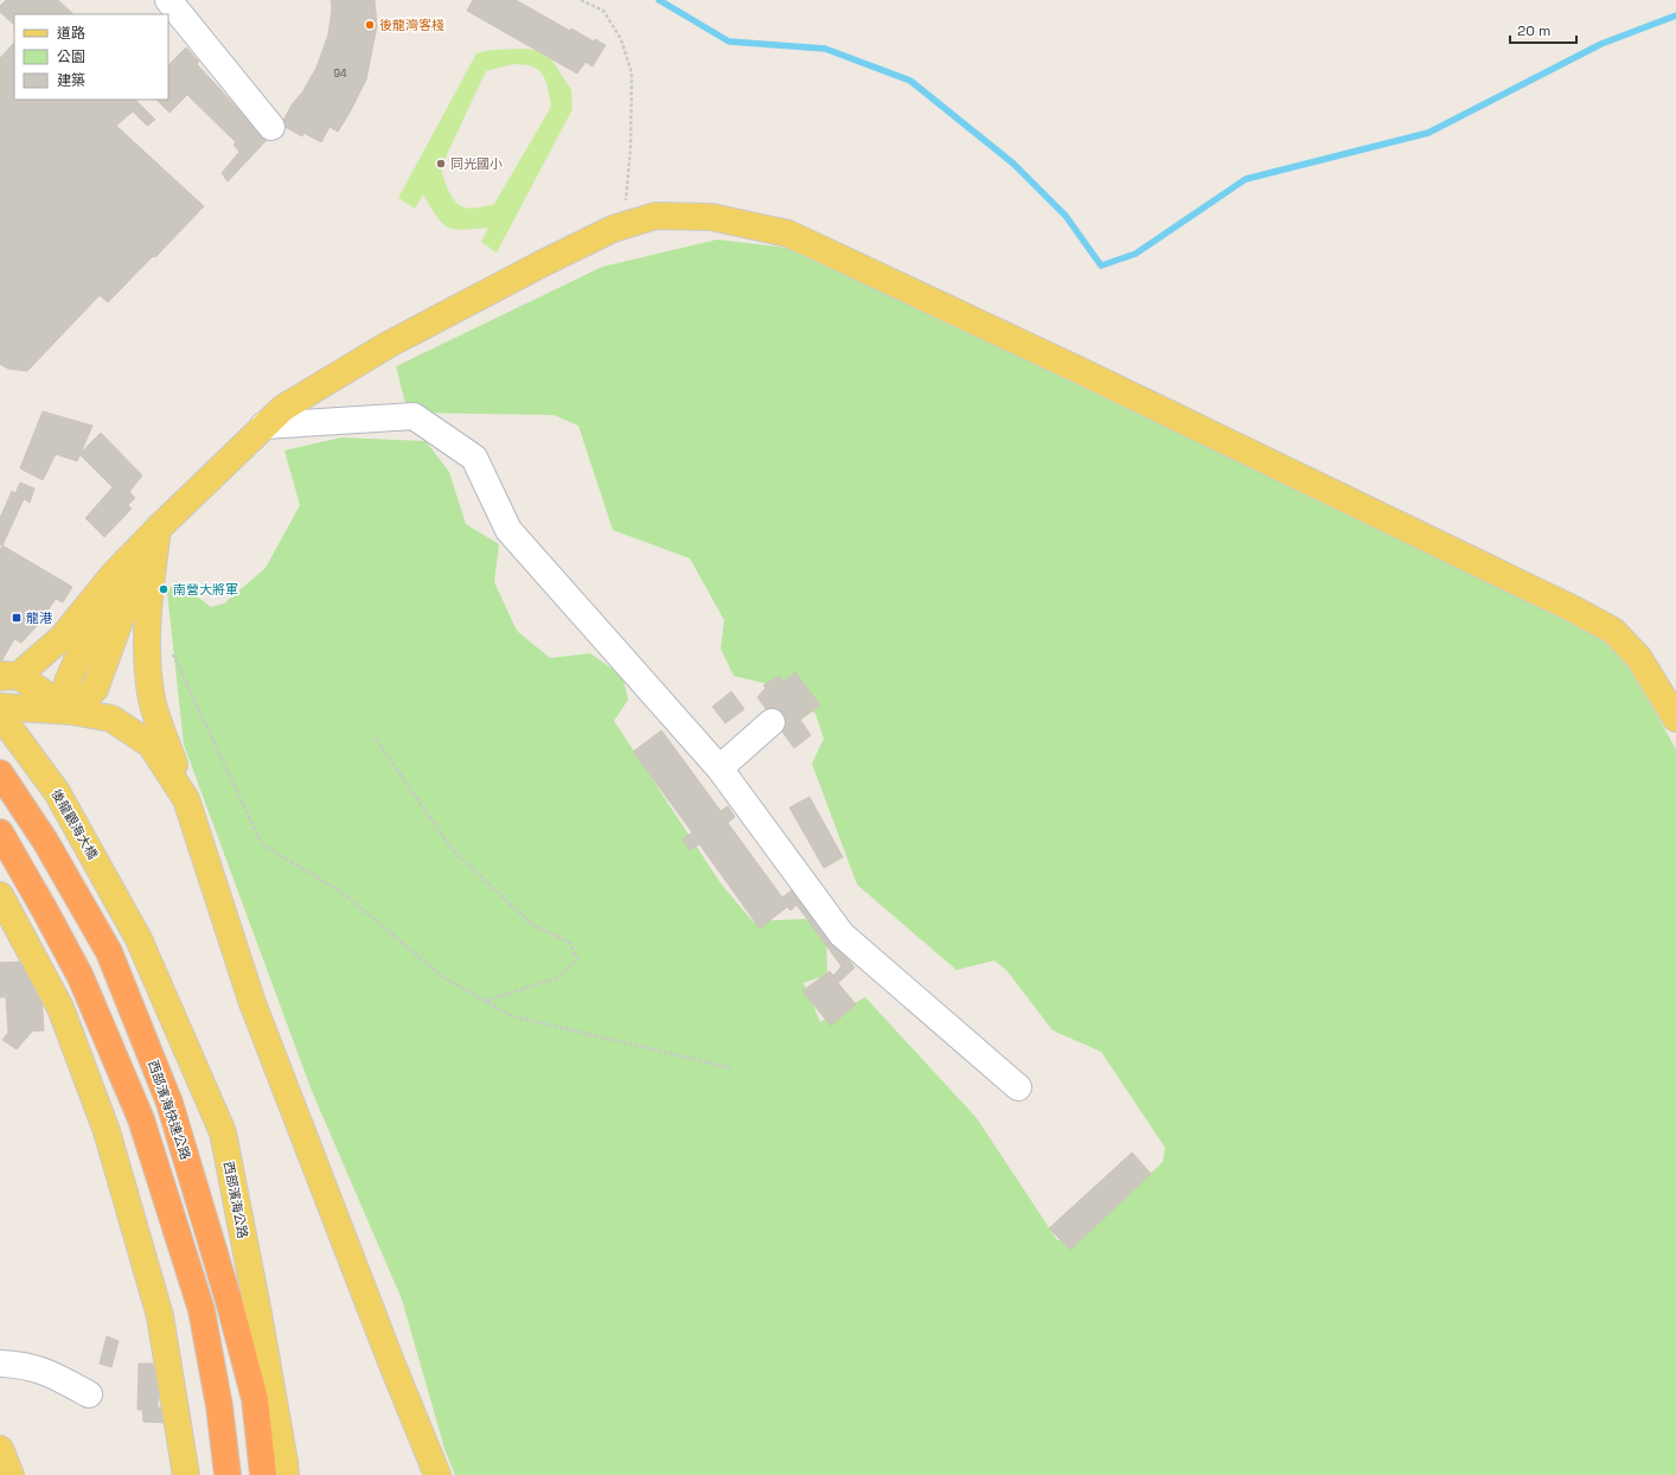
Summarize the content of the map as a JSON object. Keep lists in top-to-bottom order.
{
  "streets": {
    "highway": ["西部濱海快速公路"],
    "main road": ["後龍觀海大橋", "西部濱海公路"]
  },
  "crossings": [
    ["後龍觀海大橋", "西部濱海公路"]
  ],
  "places": {
    "other": ["後龍灣客棧", "同光國小", "南營大將軍"],
    "transit": ["龍港"]
  },
  "house_numbers": ["94"],
  "legend": ["道路", "公園", "建築"],
  "scale_bar": "20 m"
}
